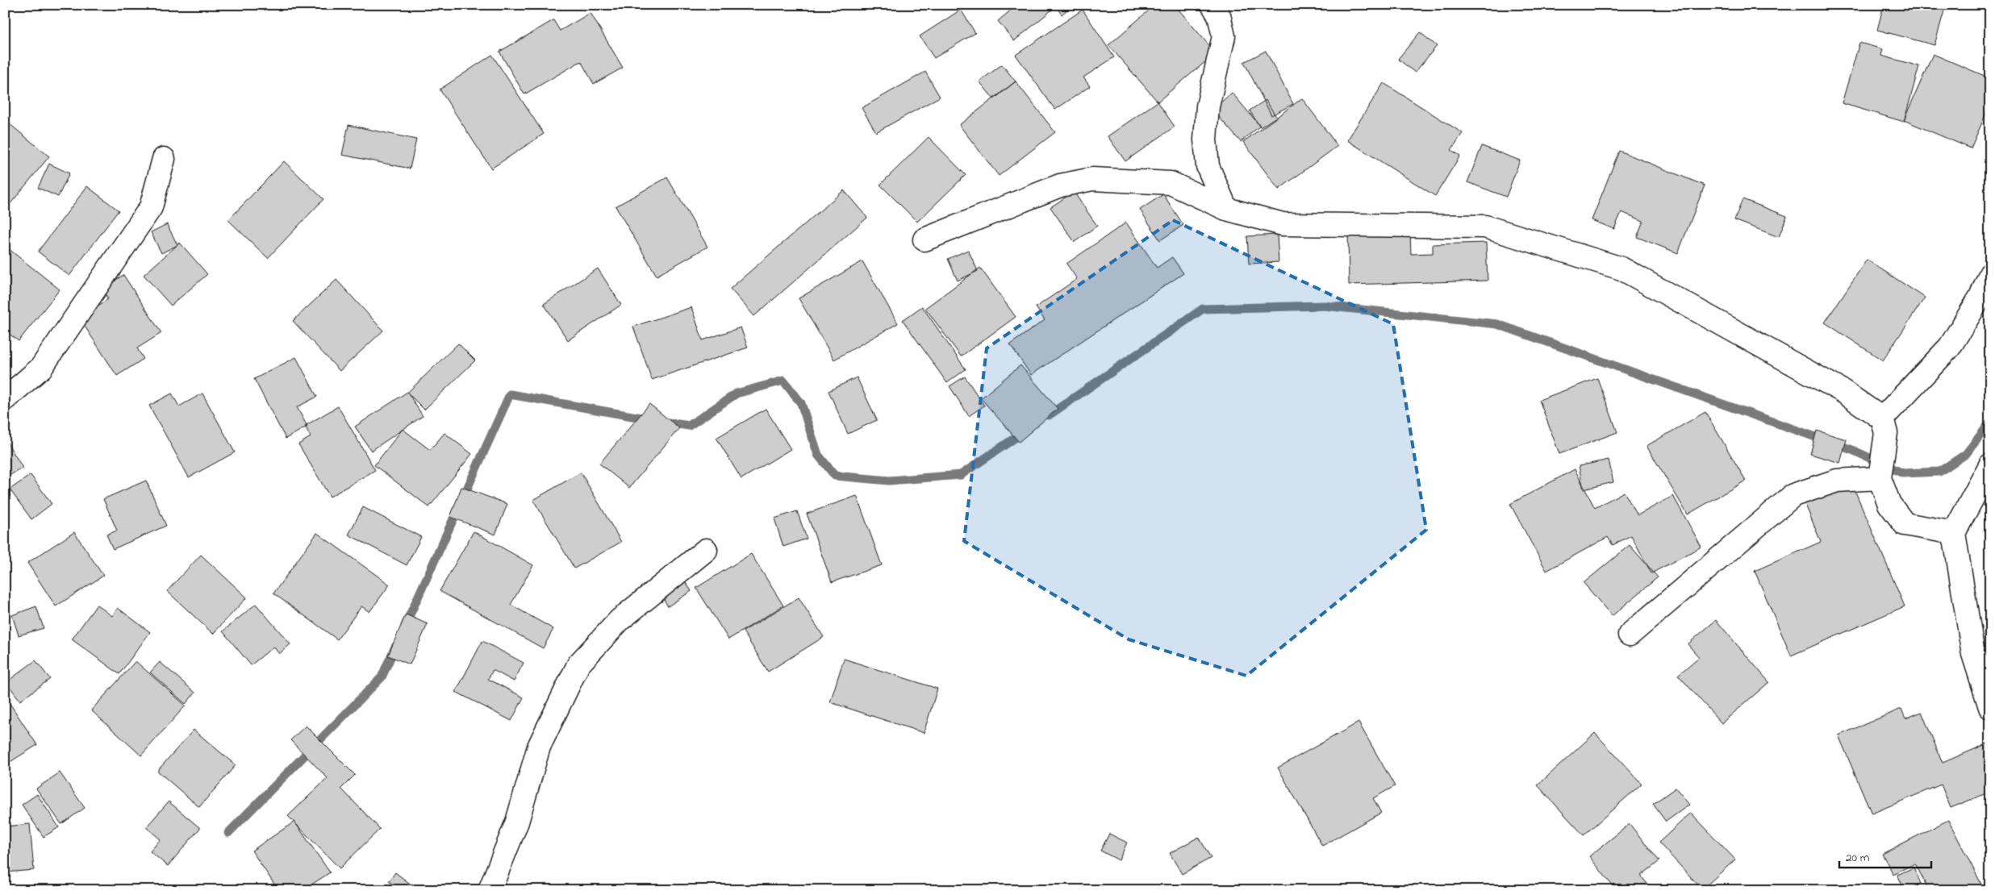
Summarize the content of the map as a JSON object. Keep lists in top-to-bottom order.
{
  "scale_bar": "20 m"
}
